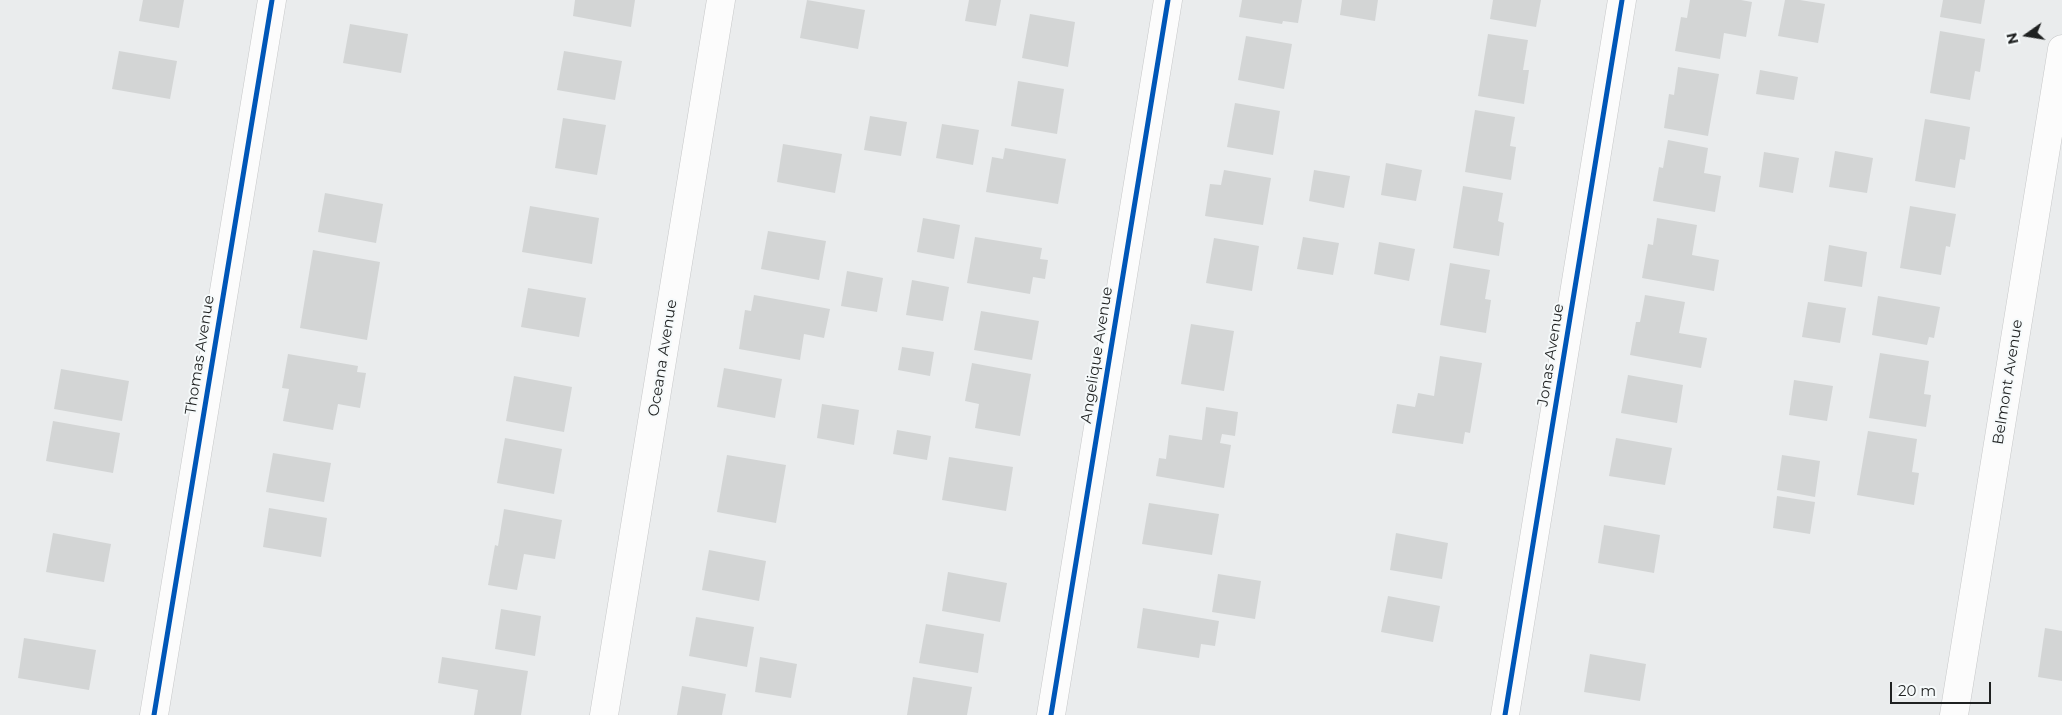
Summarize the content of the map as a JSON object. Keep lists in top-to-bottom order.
{
  "streets": {
    "street": [
      "Thomas Avenue",
      "Angelique Avenue",
      "Jonas Avenue",
      "Oceana Avenue",
      "Belmont Avenue"
    ]
  },
  "scale_bar": "20 m",
  "north": "left"
}
